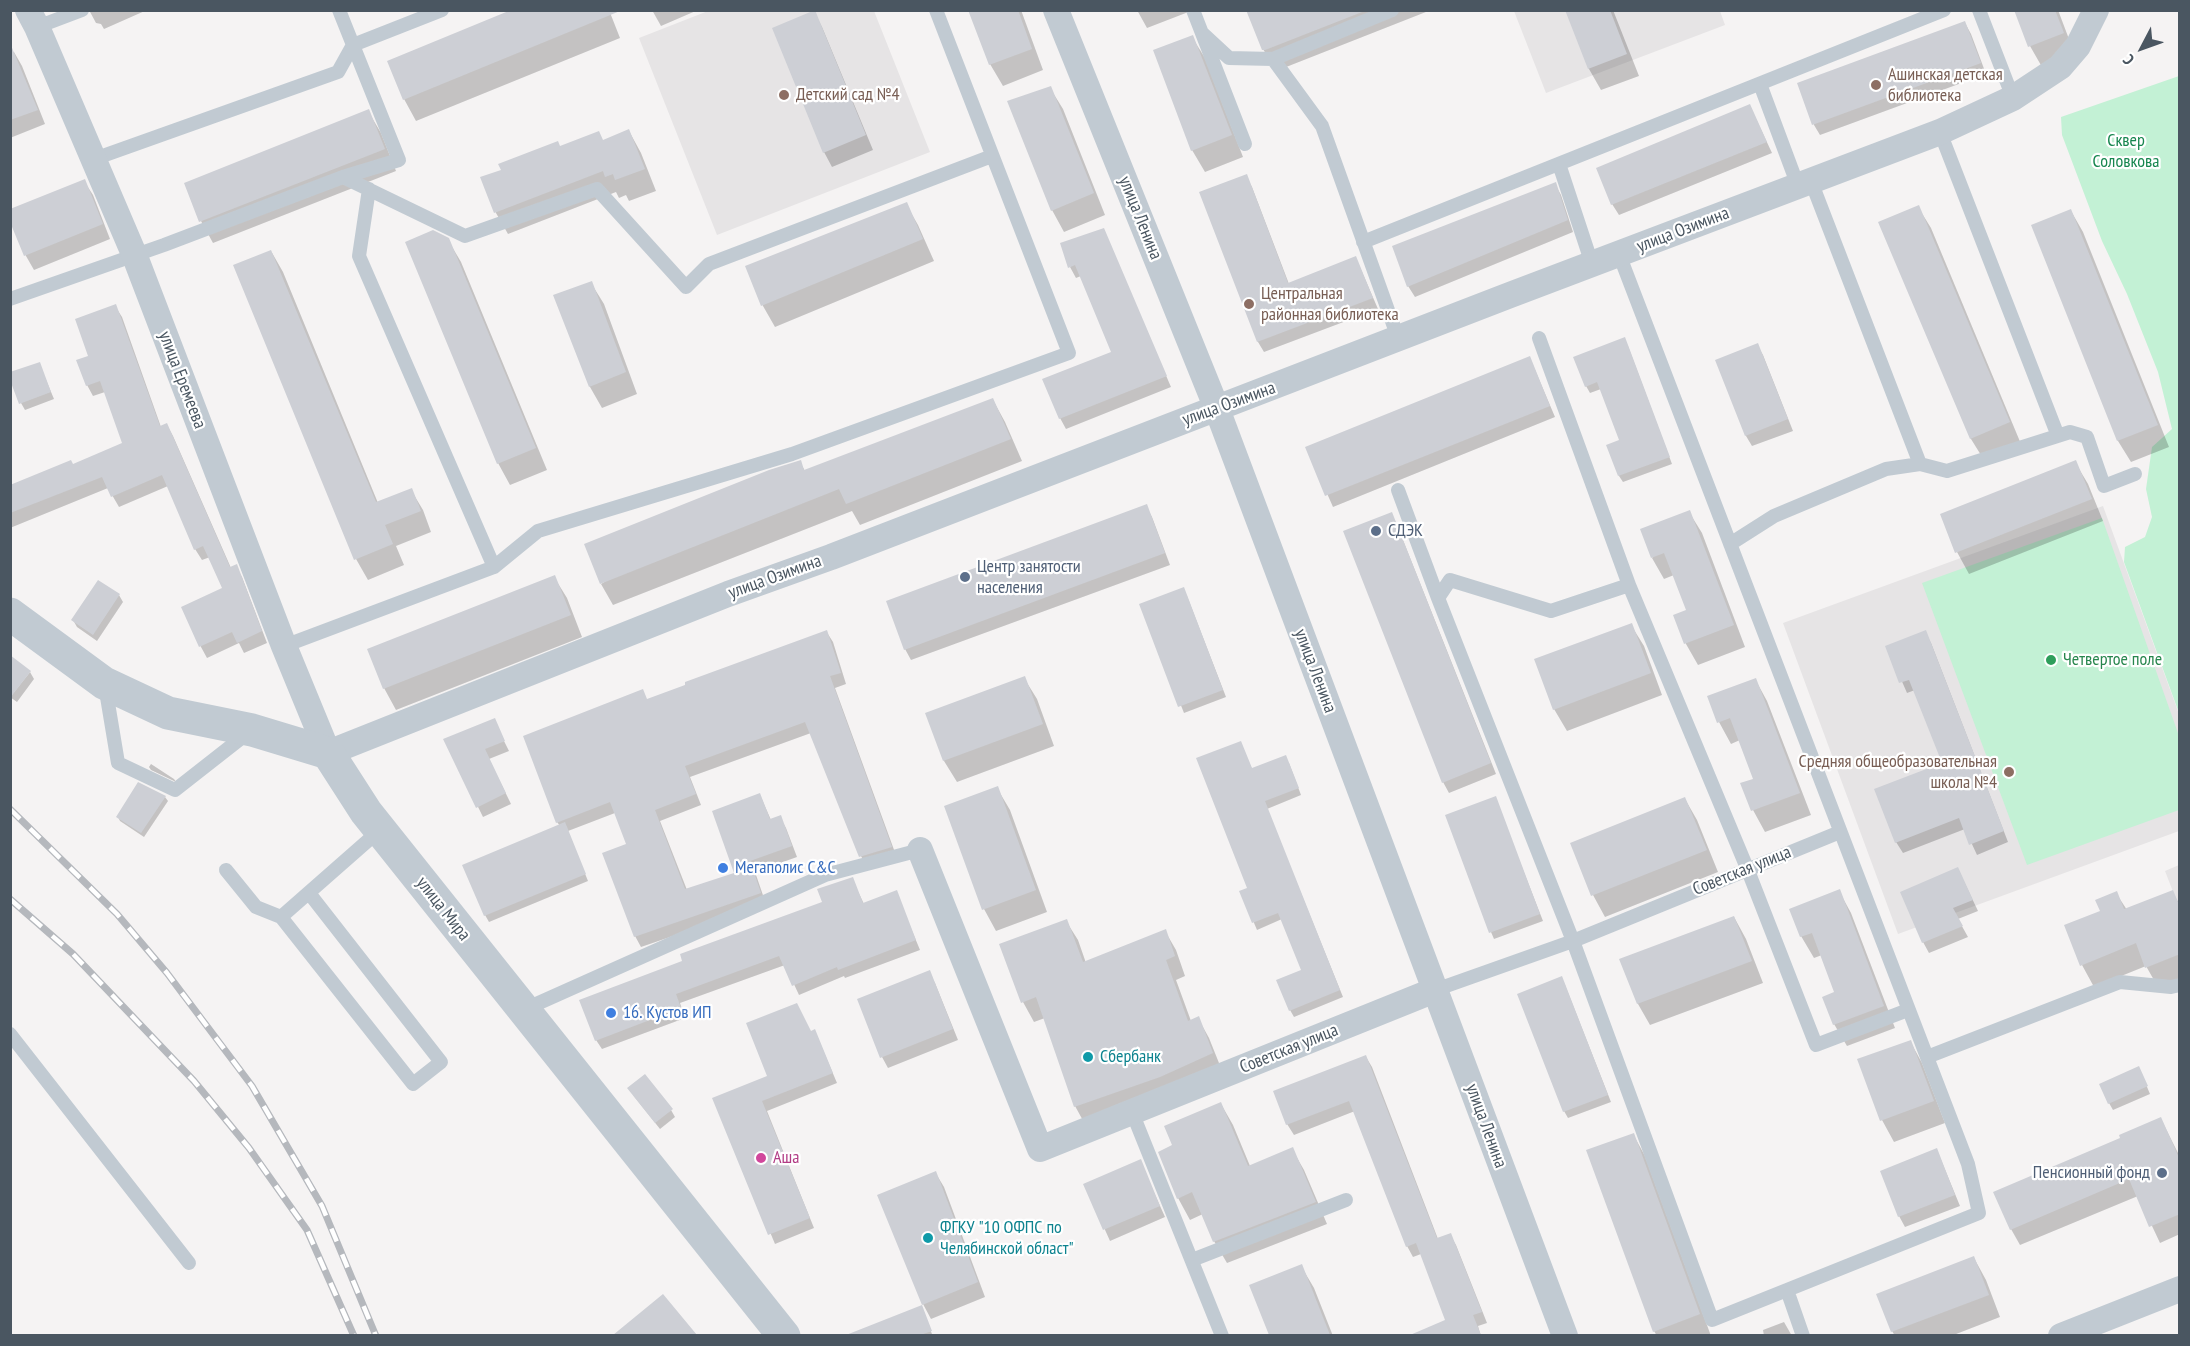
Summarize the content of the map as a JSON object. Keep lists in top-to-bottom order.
{
  "streets": {
    "street": [
      "улица Ленина",
      "улица Озимина",
      "улица Еремеева",
      "Советская улица",
      "улица Мира"
    ]
  },
  "crossings": [
    ["улица Ленина", "улица Озимина"],
    ["улица Ленина", "Советская улица"],
    ["улица Озимина", "улица Еремеева"],
    ["улица Озимина", "улица Мира"],
    ["улица Еремеева", "улица Мира"]
  ],
  "parks": ["Сквер Соловкова"],
  "places": [
    "Ашинская детская библиотека",
    "Детский сад №4",
    "Центральная районная библиотека",
    "СДЭК",
    "Центр занятости населения",
    "Четвертое поле",
    "Средняя общеобразовательная школа №4",
    "Мегаполис C&C",
    "16. Кустов ИП",
    "Сбербанк",
    "Аша",
    "Пенсионный фонд",
    "ФГКУ \"10 ОФПС по Челябинской област\""
  ],
  "north": "bottom left"
}
